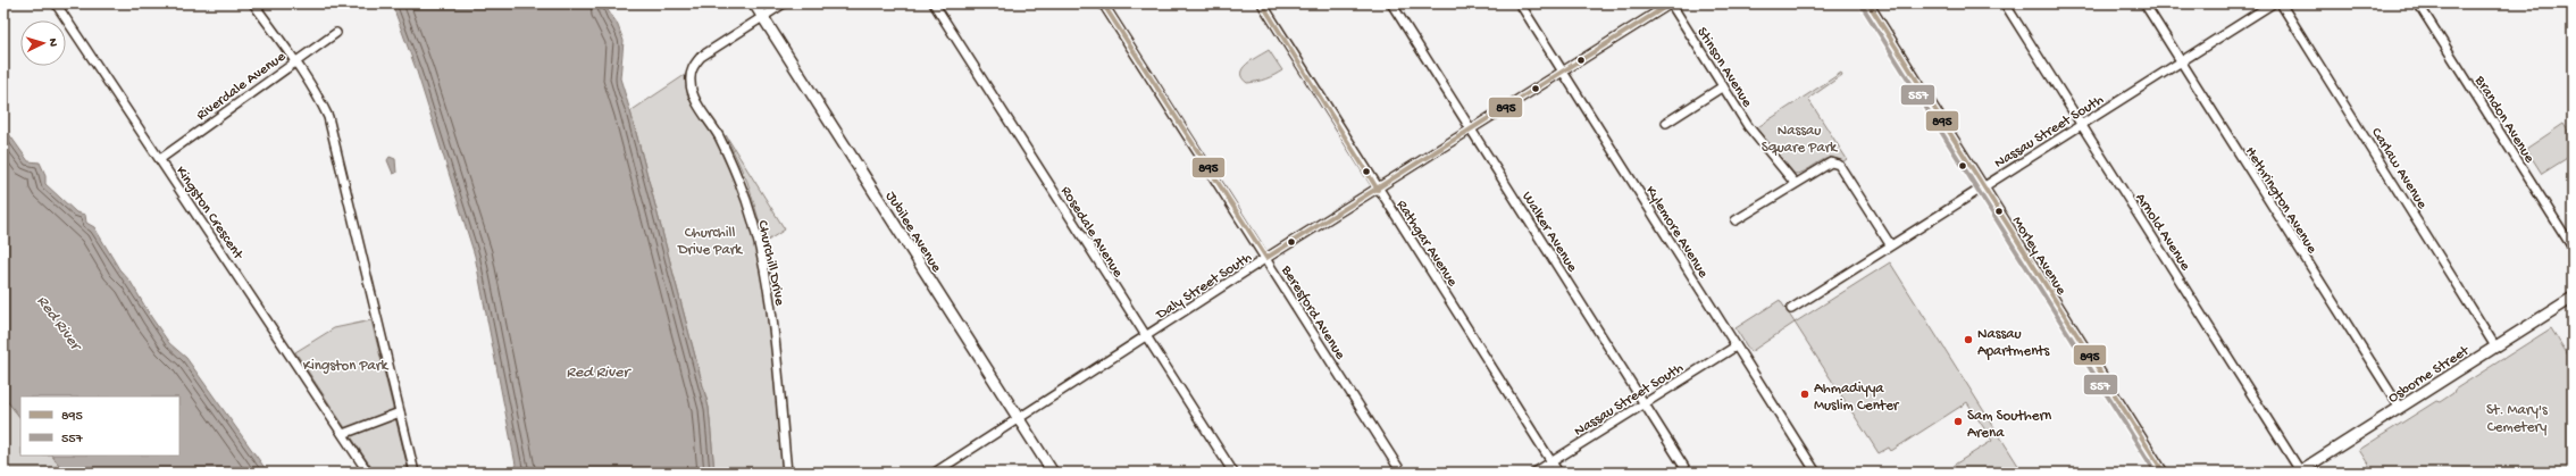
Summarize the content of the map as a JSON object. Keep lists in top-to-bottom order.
{
  "streets": {
    "main road": ["Jubilee Avenue", "Osborne Street"],
    "street": [
      "Stinson Avenue",
      "Riverdale Avenue",
      "Brandon Avenue",
      "Nassau Street South",
      "Carlaw Avenue",
      "Hethrington Avenue",
      "Kingston Crescent",
      "Rosedale Avenue",
      "Walker Avenue",
      "Kylemore Avenue",
      "Arnold Avenue",
      "Rathgar Avenue",
      "Morley Avenue",
      "Churchill Drive",
      "Daly Street South",
      "Beresford Avenue"
    ]
  },
  "crossings": [
    ["Stinson Avenue", "Daly Street South"],
    ["Riverdale Avenue", "Kingston Crescent"],
    ["Nassau Street South", "Hethrington Avenue"],
    ["Nassau Street South", "Walker Avenue"],
    ["Nassau Street South", "Kylemore Avenue"],
    ["Nassau Street South", "Arnold Avenue"],
    ["Nassau Street South", "Rathgar Avenue"],
    ["Nassau Street South", "Morley Avenue"],
    ["Carlaw Avenue", "Osborne Street"],
    ["Hethrington Avenue", "Osborne Street"],
    ["Jubilee Avenue", "Churchill Drive"],
    ["Jubilee Avenue", "Daly Street South"],
    ["Rosedale Avenue", "Daly Street South"],
    ["Walker Avenue", "Daly Street South"],
    ["Kylemore Avenue", "Daly Street South"],
    ["Arnold Avenue", "Osborne Street"],
    ["Rathgar Avenue", "Daly Street South"],
    ["Daly Street South", "Beresford Avenue"]
  ],
  "water": ["Red River"],
  "parks": [
    "Nassau Square Park",
    "Churchill Drive Park",
    "Kingston Park",
    "St. Mary's Cemetery"
  ],
  "places": ["Nassau Apartments", "Ahmadiyya Muslim Center", "Sam Southern Arena"],
  "lines": ["transit line 895", "transit line 557"],
  "legend": ["895", "557"],
  "north": "right"
}
